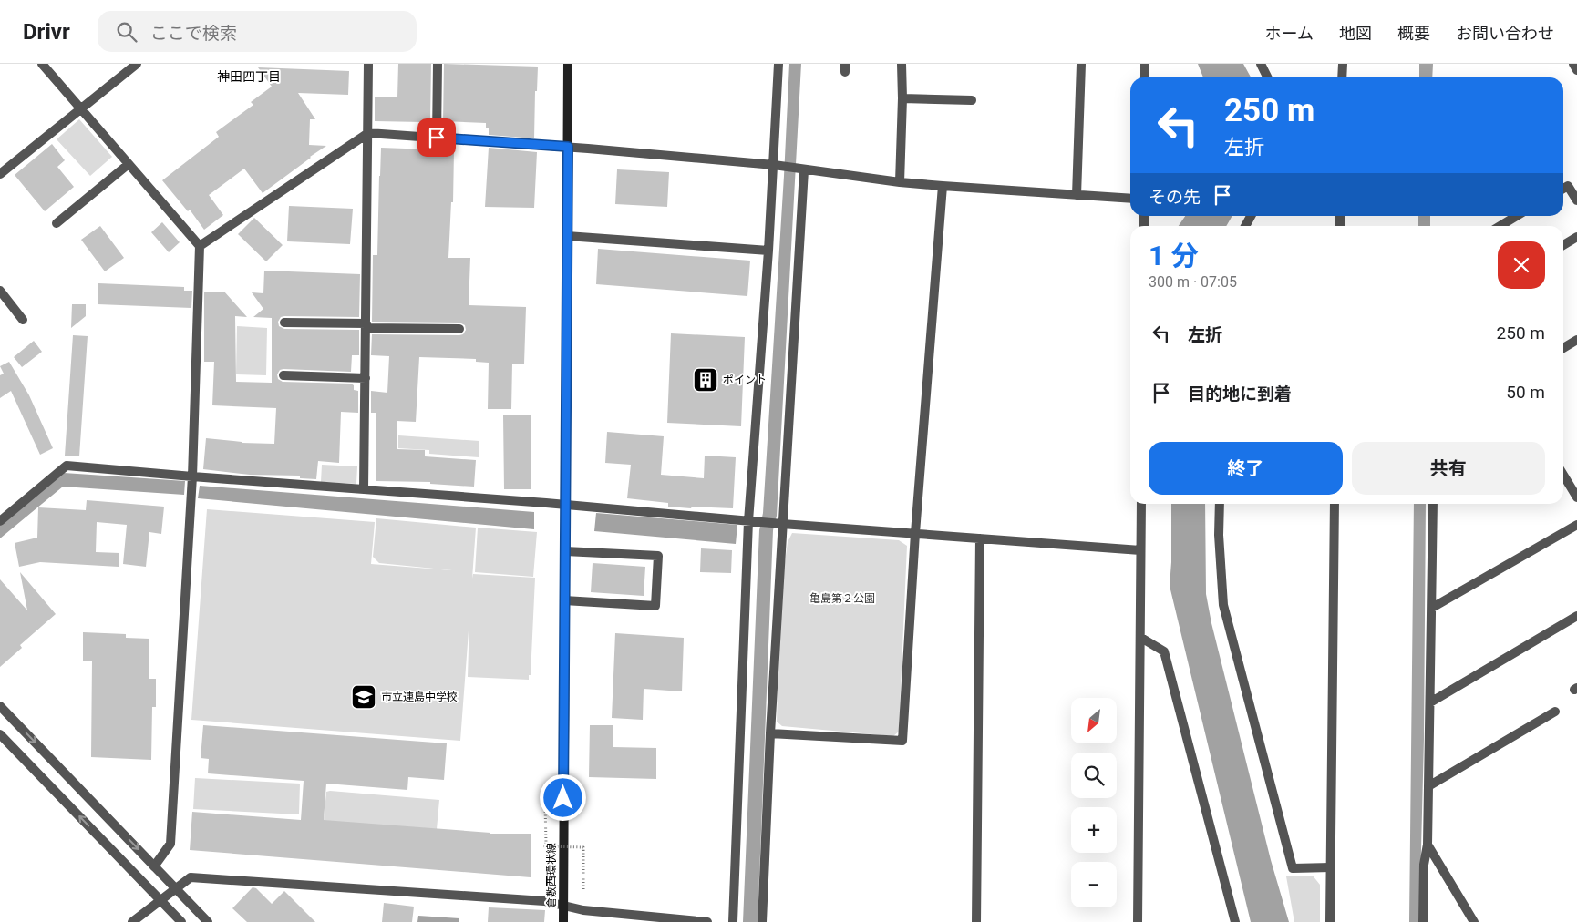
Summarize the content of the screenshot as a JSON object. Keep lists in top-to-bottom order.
{
  "streets": {
    "main road": ["倉敷西環状線"]
  },
  "districts": ["神田四丁目"],
  "parks": ["亀島第２公園"],
  "places": {
    "building": ["ポイント"],
    "school or university": ["市立連島中学校"]
  },
  "north": "bottom left",
  "page": {
    "header": "Drivr",
    "search": "ここで検索",
    "nav": [
      "ホーム",
      "地図",
      "概要",
      "お問い合わせ"
    ],
    "turn": ["250 m", "左折"],
    "then": "その先",
    "heading": ["1 分", "300 m · 07:05"],
    "list": [
      {
        "name": "左折",
        "value": "250 m"
      },
      {
        "name": "目的地に到着",
        "value": "50 m"
      }
    ],
    "buttons": ["終了", "共有"],
    "map_buttons": ["+", "−"]
  }
}
